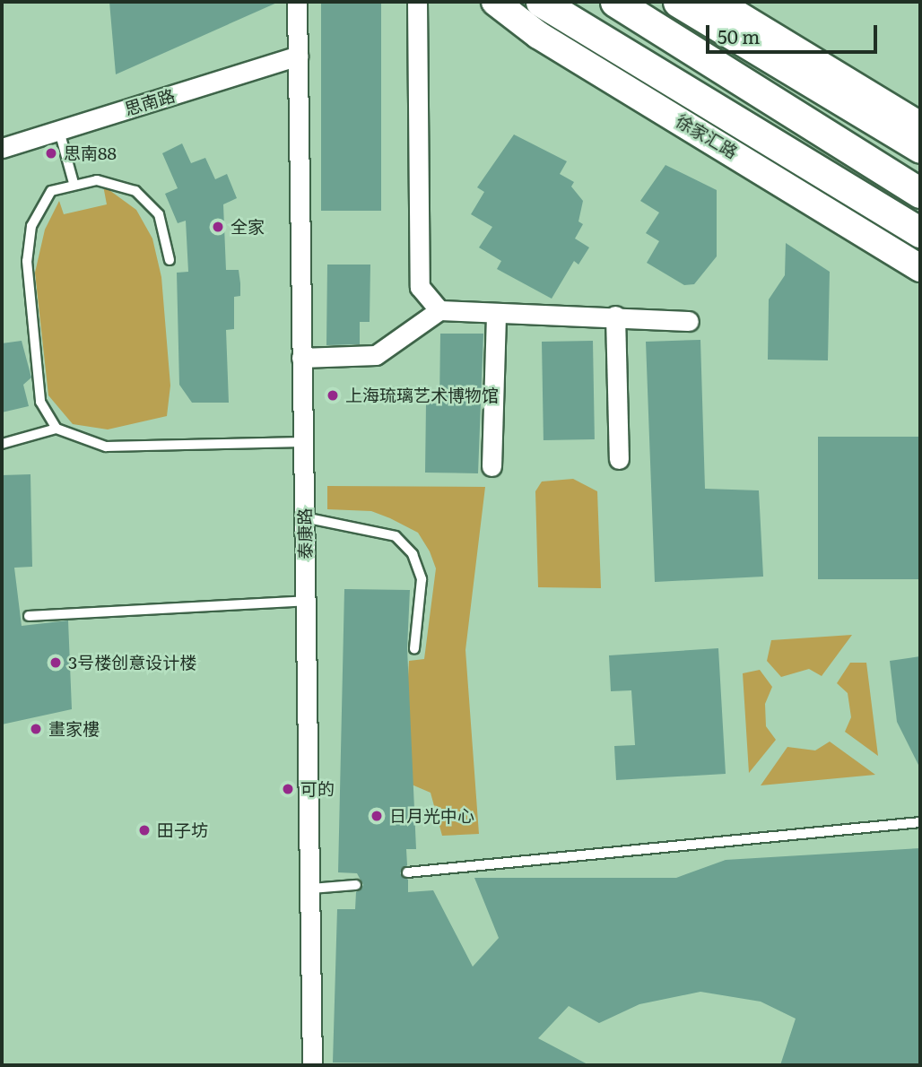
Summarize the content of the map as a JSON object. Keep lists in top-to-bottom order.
{
  "streets": {
    "main road": ["徐家汇路"],
    "street": ["思南路", "泰康路"]
  },
  "crossings": [
    ["思南路", "泰康路"]
  ],
  "places": [
    "思南88",
    "全家",
    "上海琉璃艺术博物馆",
    "3号楼创意设计楼",
    "畫家樓",
    "可的",
    "日月光中心",
    "田子坊"
  ],
  "scale_bar": "50 m"
}
